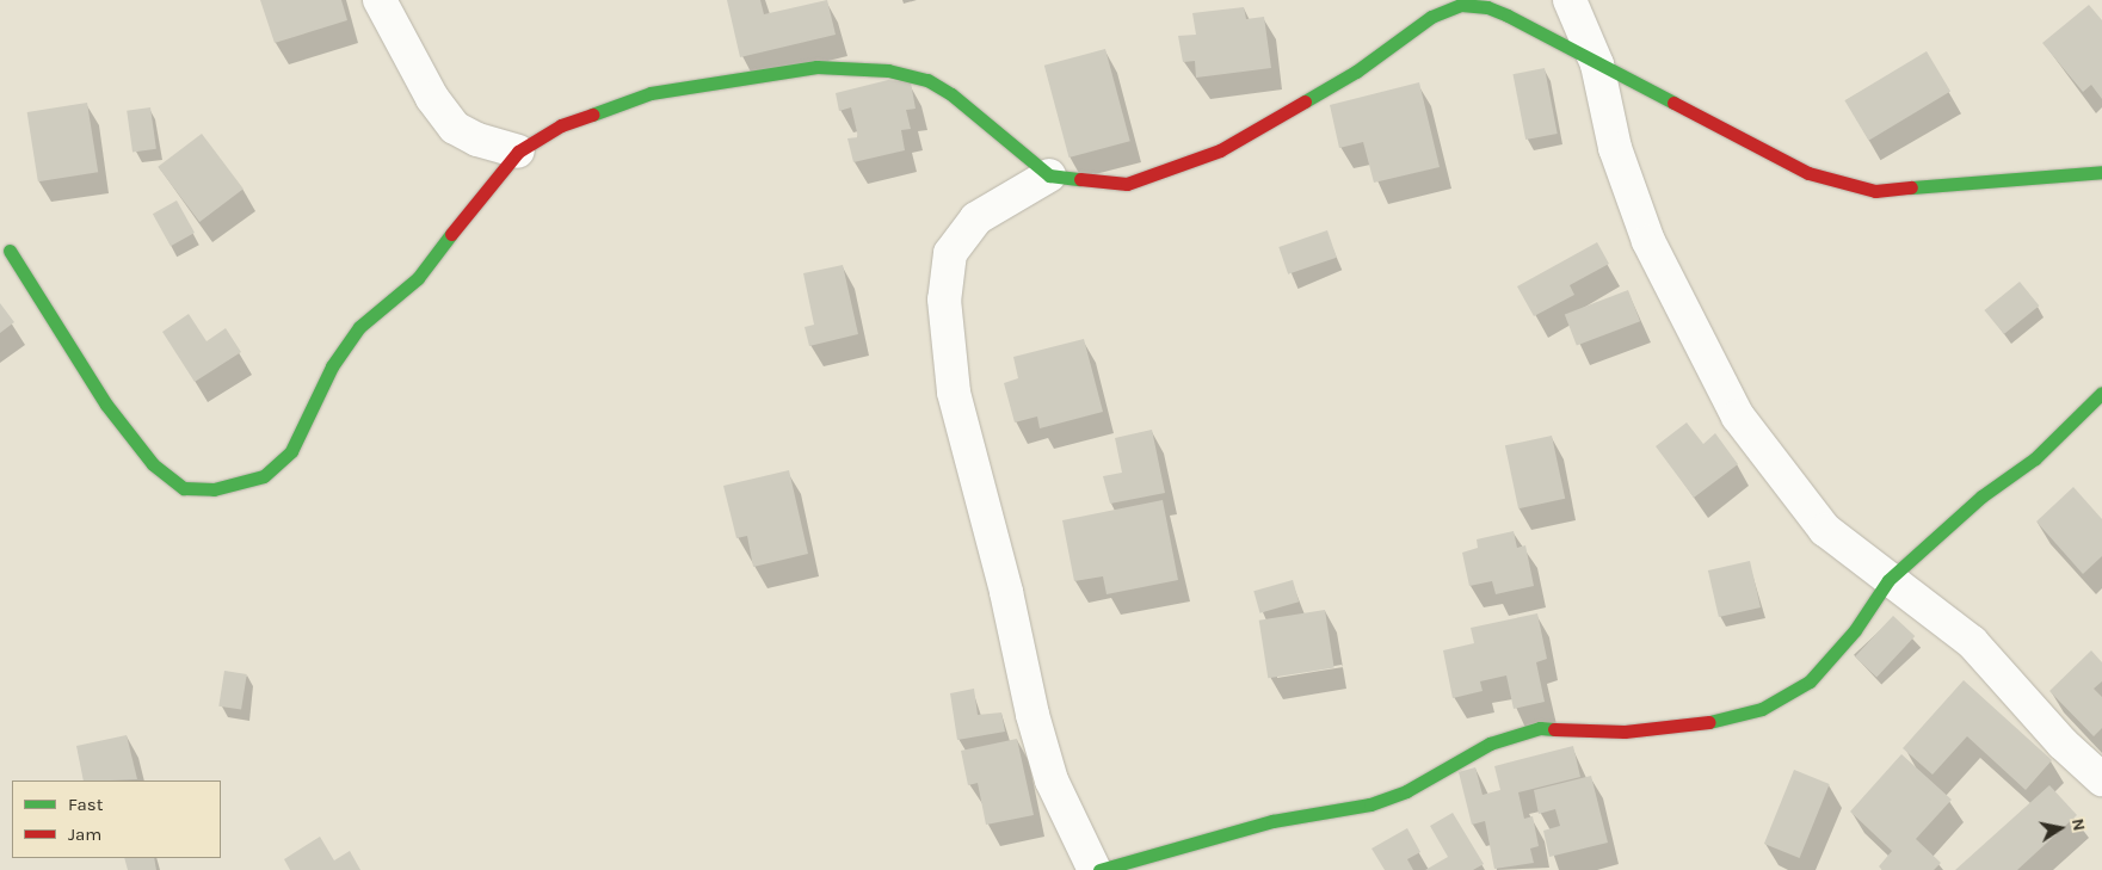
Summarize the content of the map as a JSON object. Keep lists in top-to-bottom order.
{
  "legend": ["Fast", "Jam"],
  "north": "right"
}
